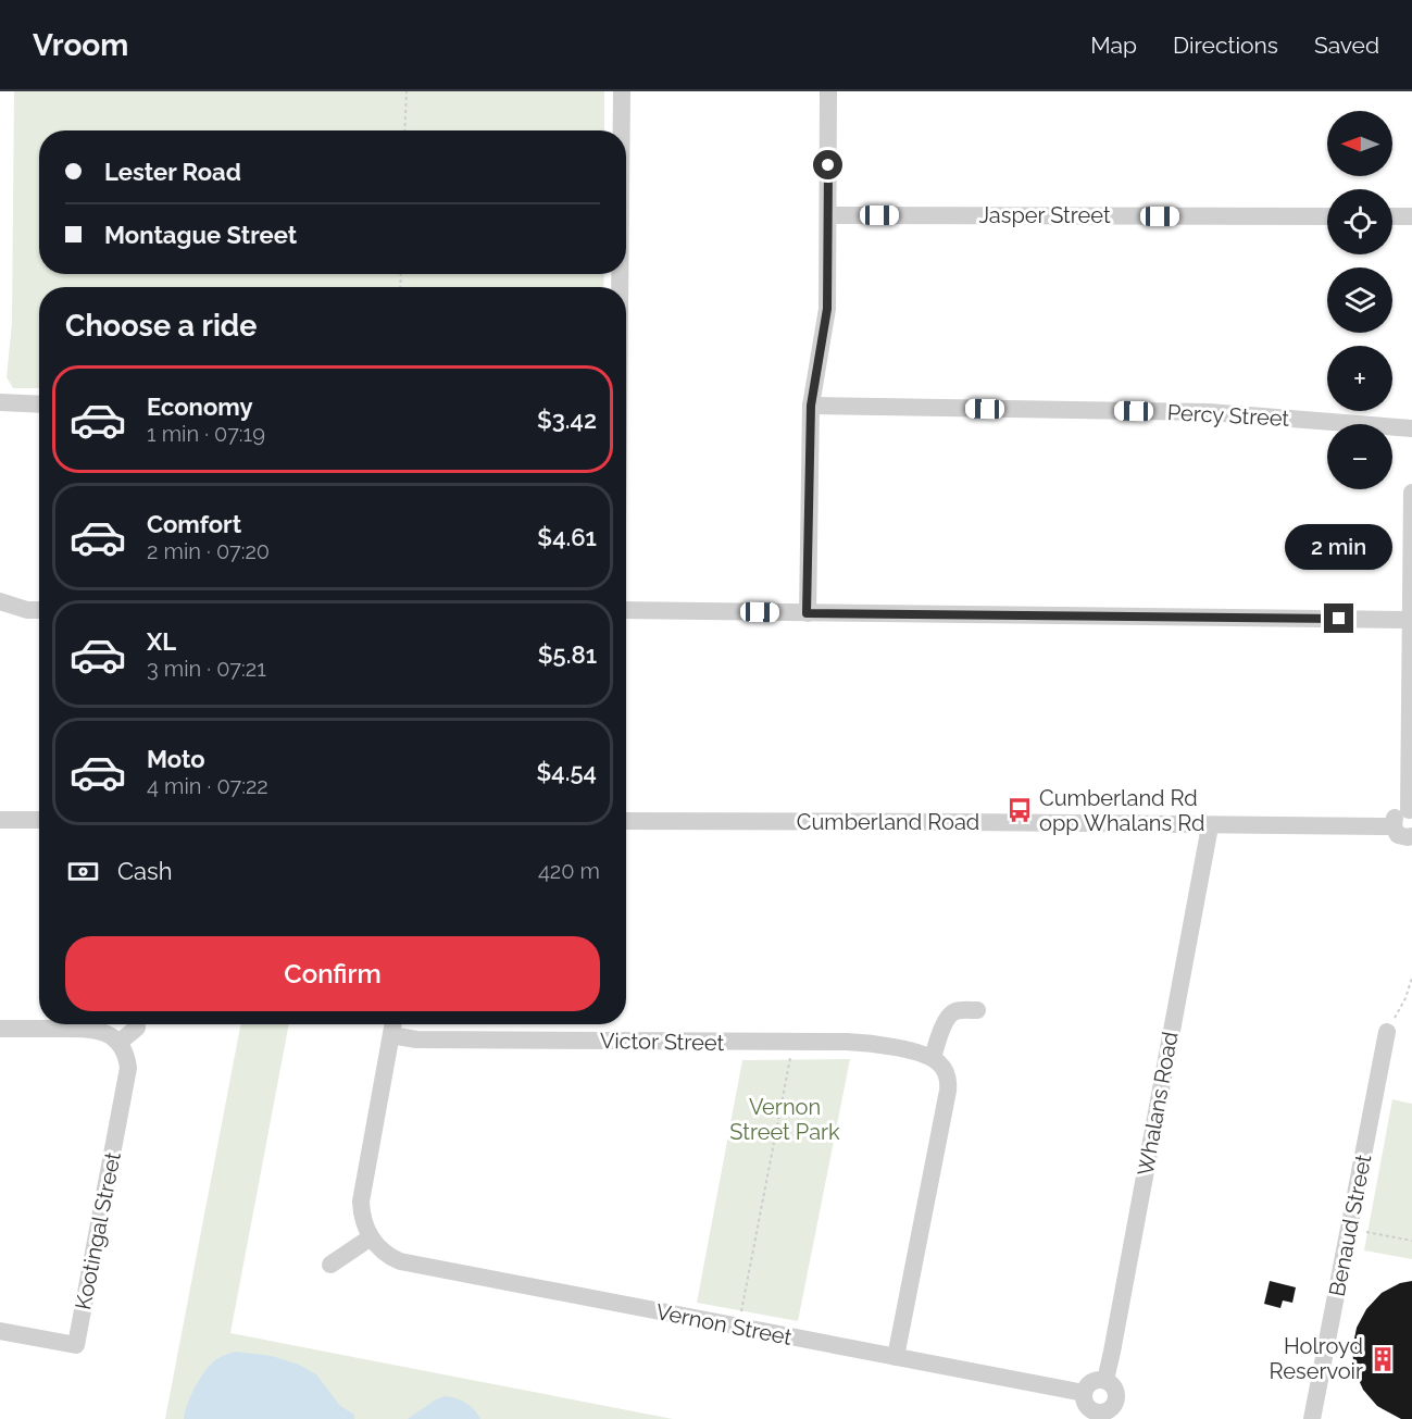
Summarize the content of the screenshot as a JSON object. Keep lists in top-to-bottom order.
{
  "streets": {
    "street": [
      "Jasper Street",
      "Percy Street",
      "Cumberland Road",
      "Victor Street",
      "Whalans Road",
      "Benaud Street",
      "Kootingal Street",
      "Vernon Street"
    ]
  },
  "crossings": [
    ["Cumberland Road", "Whalans Road"],
    ["Victor Street", "Vernon Street"],
    ["Whalans Road", "Vernon Street"]
  ],
  "parks": ["Vernon Street Park"],
  "places": {
    "bus stop": ["Cumberland Rd opp Whalans Rd"],
    "building": ["Holroyd Reservoir"]
  },
  "north": "left",
  "page": {
    "header": "Vroom",
    "nav": ["Map", "Directions", "Saved"],
    "map_buttons": ["+", "−"],
    "banner": ["Lester Road", "Montague Street"],
    "heading": "Choose a ride",
    "list": [
      {
        "name": "Economy",
        "note": "1 min · 07:19",
        "value": "$3.42"
      },
      {
        "name": "Comfort",
        "note": "2 min · 07:20",
        "value": "$4.61"
      },
      {
        "name": "XL",
        "note": "3 min · 07:21",
        "value": "$5.81"
      },
      {
        "name": "Moto",
        "note": "4 min · 07:22",
        "value": "$4.54"
      }
    ],
    "bubble": "2 min",
    "pay": ["Cash", "420 m"],
    "buttons": "Confirm"
  }
}
